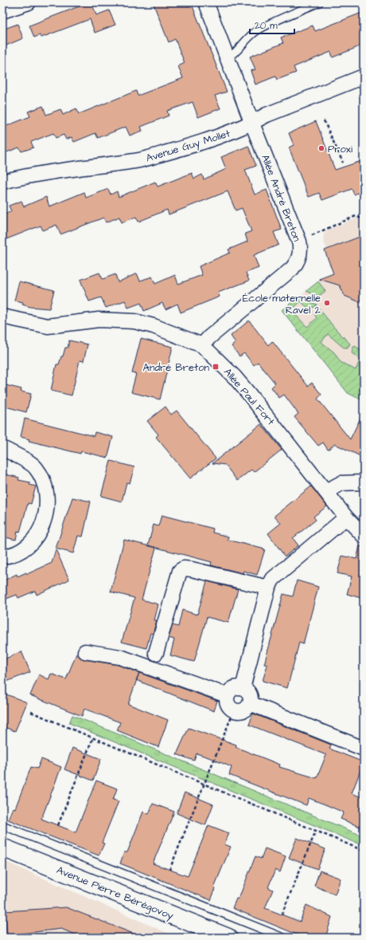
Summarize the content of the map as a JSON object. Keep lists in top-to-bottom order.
{
  "streets": {
    "street": [
      "Avenue Guy Mollet",
      "Allée André Breton",
      "Allée Paul Fort",
      "Avenue Pierre Bérégovoy"
    ]
  },
  "crossings": [
    ["Avenue Guy Mollet", "Allée André Breton"],
    ["Allée André Breton", "Allée Paul Fort"]
  ],
  "places": {
    "other": ["Proxi", "École maternelle Ravel 2"],
    "transit": ["André Breton"]
  },
  "scale_bar": "20 m"
}
